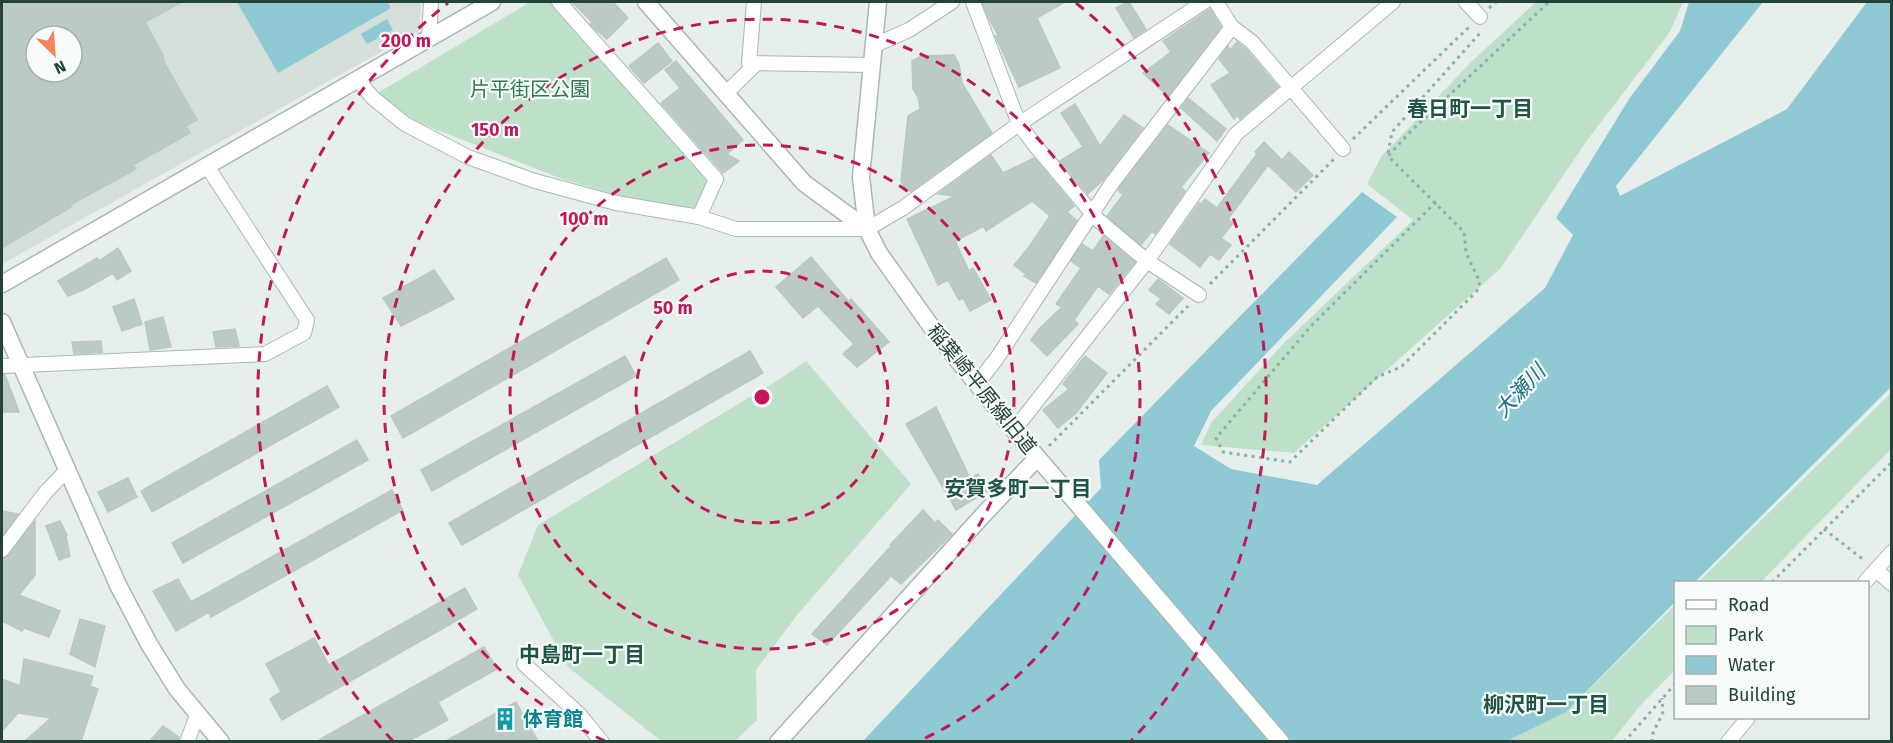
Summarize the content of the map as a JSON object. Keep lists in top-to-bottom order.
{
  "streets": {
    "street": ["稲葉崎平原線旧道"]
  },
  "districts": [
    "春日町一丁目",
    "安賀多町一丁目",
    "中島町一丁目",
    "柳沢町一丁目"
  ],
  "water": ["大瀬川"],
  "parks": ["片平街区公園"],
  "places": {
    "building": ["体育館"]
  },
  "legend": [
    "Road",
    "Park",
    "Water",
    "Building"
  ],
  "north": "bottom right",
  "rings": [
    "200 m",
    "150 m",
    "100 m",
    "50 m"
  ]
}
